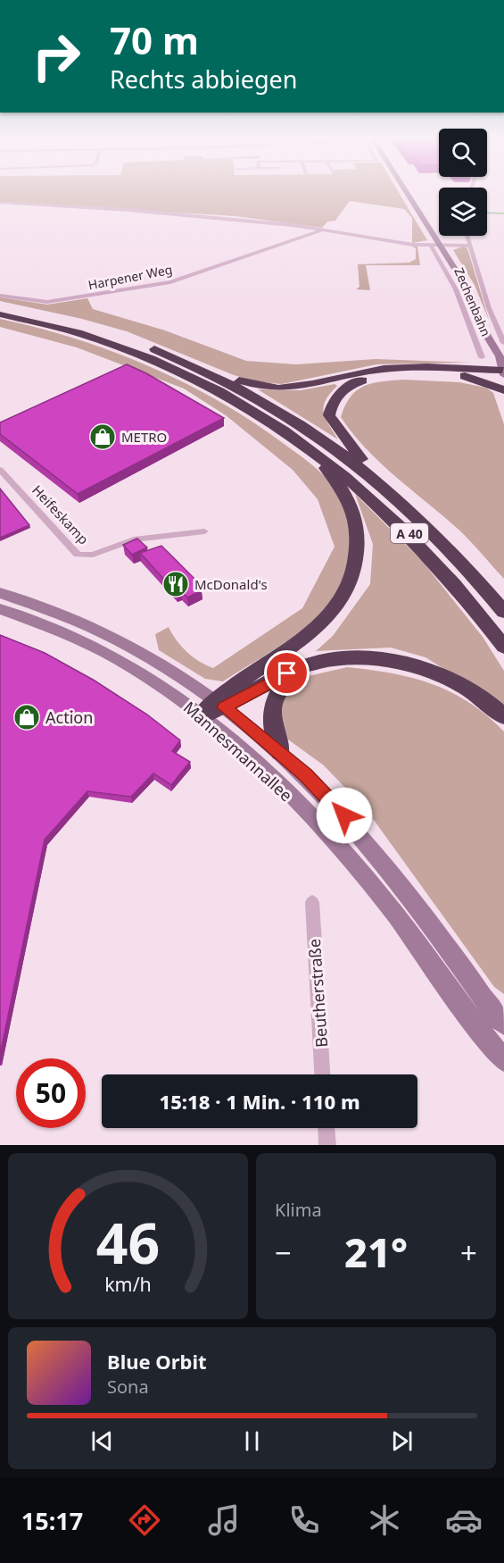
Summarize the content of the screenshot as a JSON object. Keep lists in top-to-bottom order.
{
  "streets": {
    "highway": ["A 40"],
    "main road": ["Zechenbahn", "Mannesmannallee"],
    "street": ["Harpener Weg", "Heifeskamp", "Beutherstraße"]
  },
  "places": {
    "shop": ["METRO", "Action"],
    "restaurant": ["McDonald's"]
  },
  "page": {
    "turn": ["70 m", "Rechts abbiegen"],
    "limit": "50",
    "trip": "15:18 · 1 Min. · 110 m",
    "tile": "Klima",
    "heat": ["−", "21°", "+"],
    "song": ["Blue Orbit", "Sona"],
    "tabs": "15:17",
    "gauge": ["46", "km/h"]
  }
}
